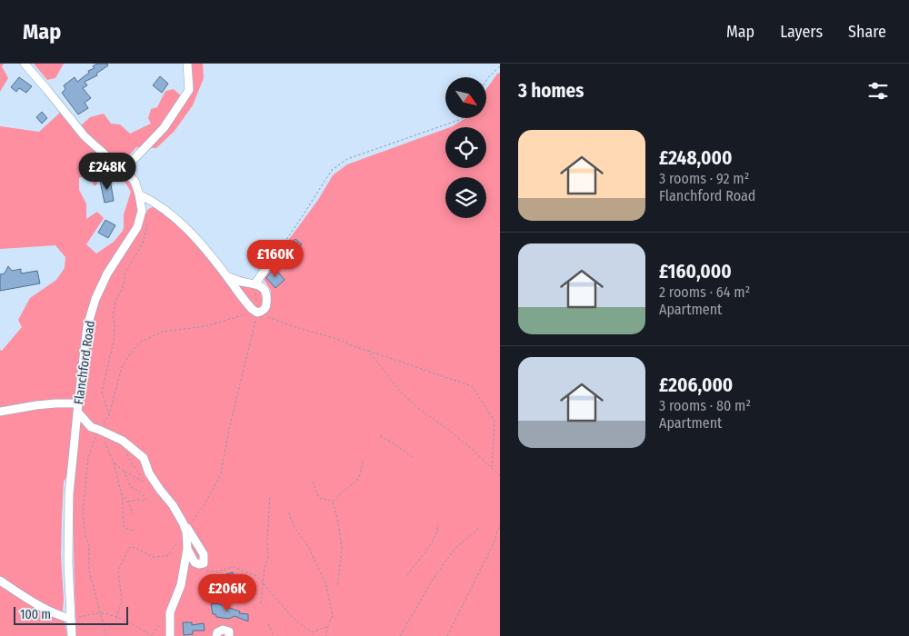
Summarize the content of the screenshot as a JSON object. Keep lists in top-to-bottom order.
{
  "streets": {
    "street": ["Flanchford Road"]
  },
  "scale_bar": "100 m",
  "north": "bottom right",
  "page": {
    "header": "Map",
    "nav": ["Map", "Layers", "Share"],
    "heading": "3 homes",
    "list": [
      {
        "name": "£248,000",
        "note": "3 rooms · 92 m² · Flanchford Road"
      },
      {
        "name": "£160,000",
        "note": "2 rooms · 64 m² · Apartment"
      },
      {
        "name": "£206,000",
        "note": "3 rooms · 80 m² · Apartment"
      }
    ],
    "price": ["£248K", "£160K", "£206K"],
    "scale": "100 m"
  }
}
